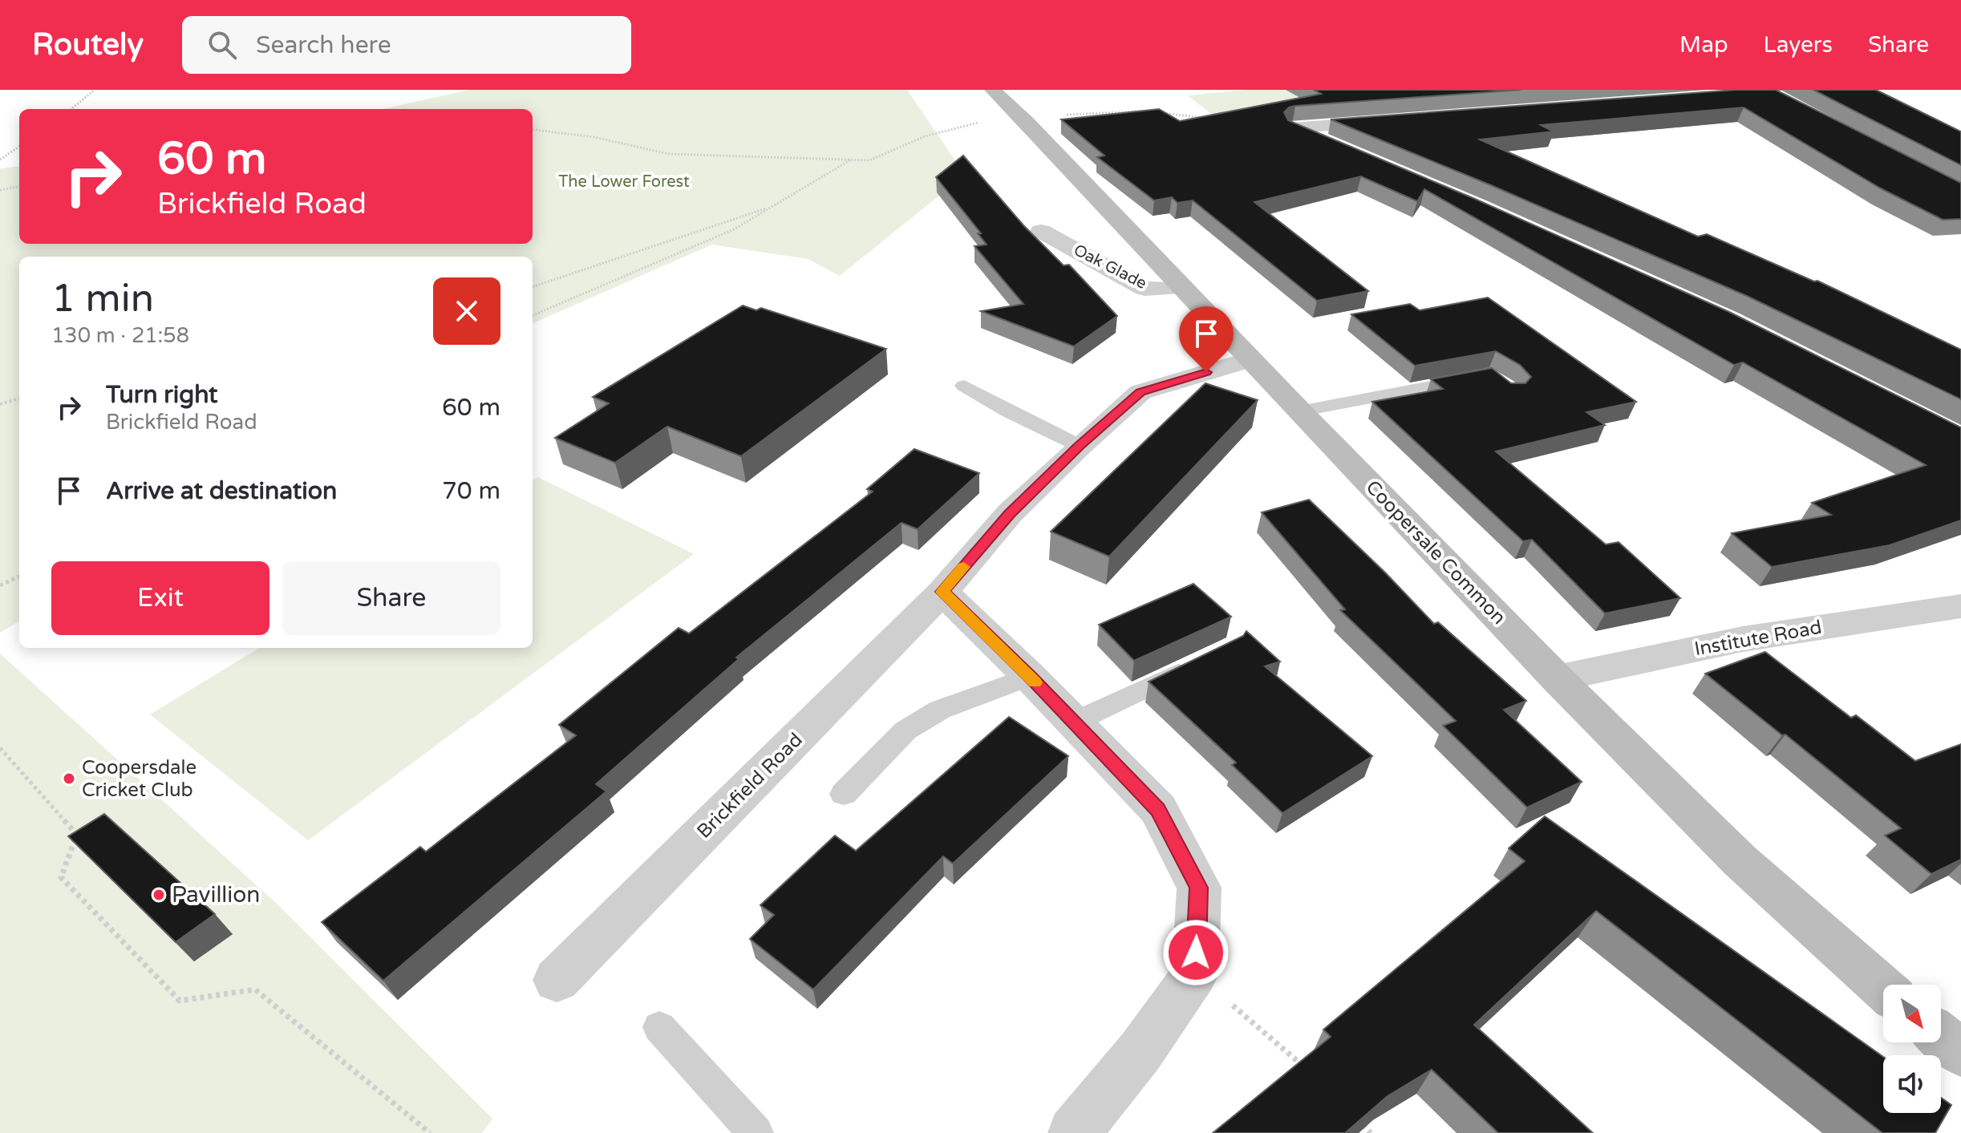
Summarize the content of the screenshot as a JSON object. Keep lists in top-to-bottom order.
{
  "streets": {
    "street": [
      "Oak Glade",
      "Coopersale Common",
      "Institute Road",
      "Brickfield Road"
    ]
  },
  "crossings": [
    ["Oak Glade", "Coopersale Common"],
    ["Coopersale Common", "Institute Road"],
    ["Coopersale Common", "Brickfield Road"]
  ],
  "parks": ["The Lower Forest"],
  "places": ["Coopersdale Cricket Club", "Pavillion"],
  "north": "bottom right",
  "page": {
    "header": "Routely",
    "search": "Search here",
    "nav": ["Map", "Layers", "Share"],
    "turn": ["60 m", "Brickfield Road"],
    "heading": ["1 min", "130 m · 21:58"],
    "list": [
      {
        "name": "Turn right",
        "note": "Brickfield Road",
        "value": "60 m"
      },
      {
        "name": "Arrive at destination",
        "value": "70 m"
      }
    ],
    "buttons": ["Exit", "Share"]
  }
}
